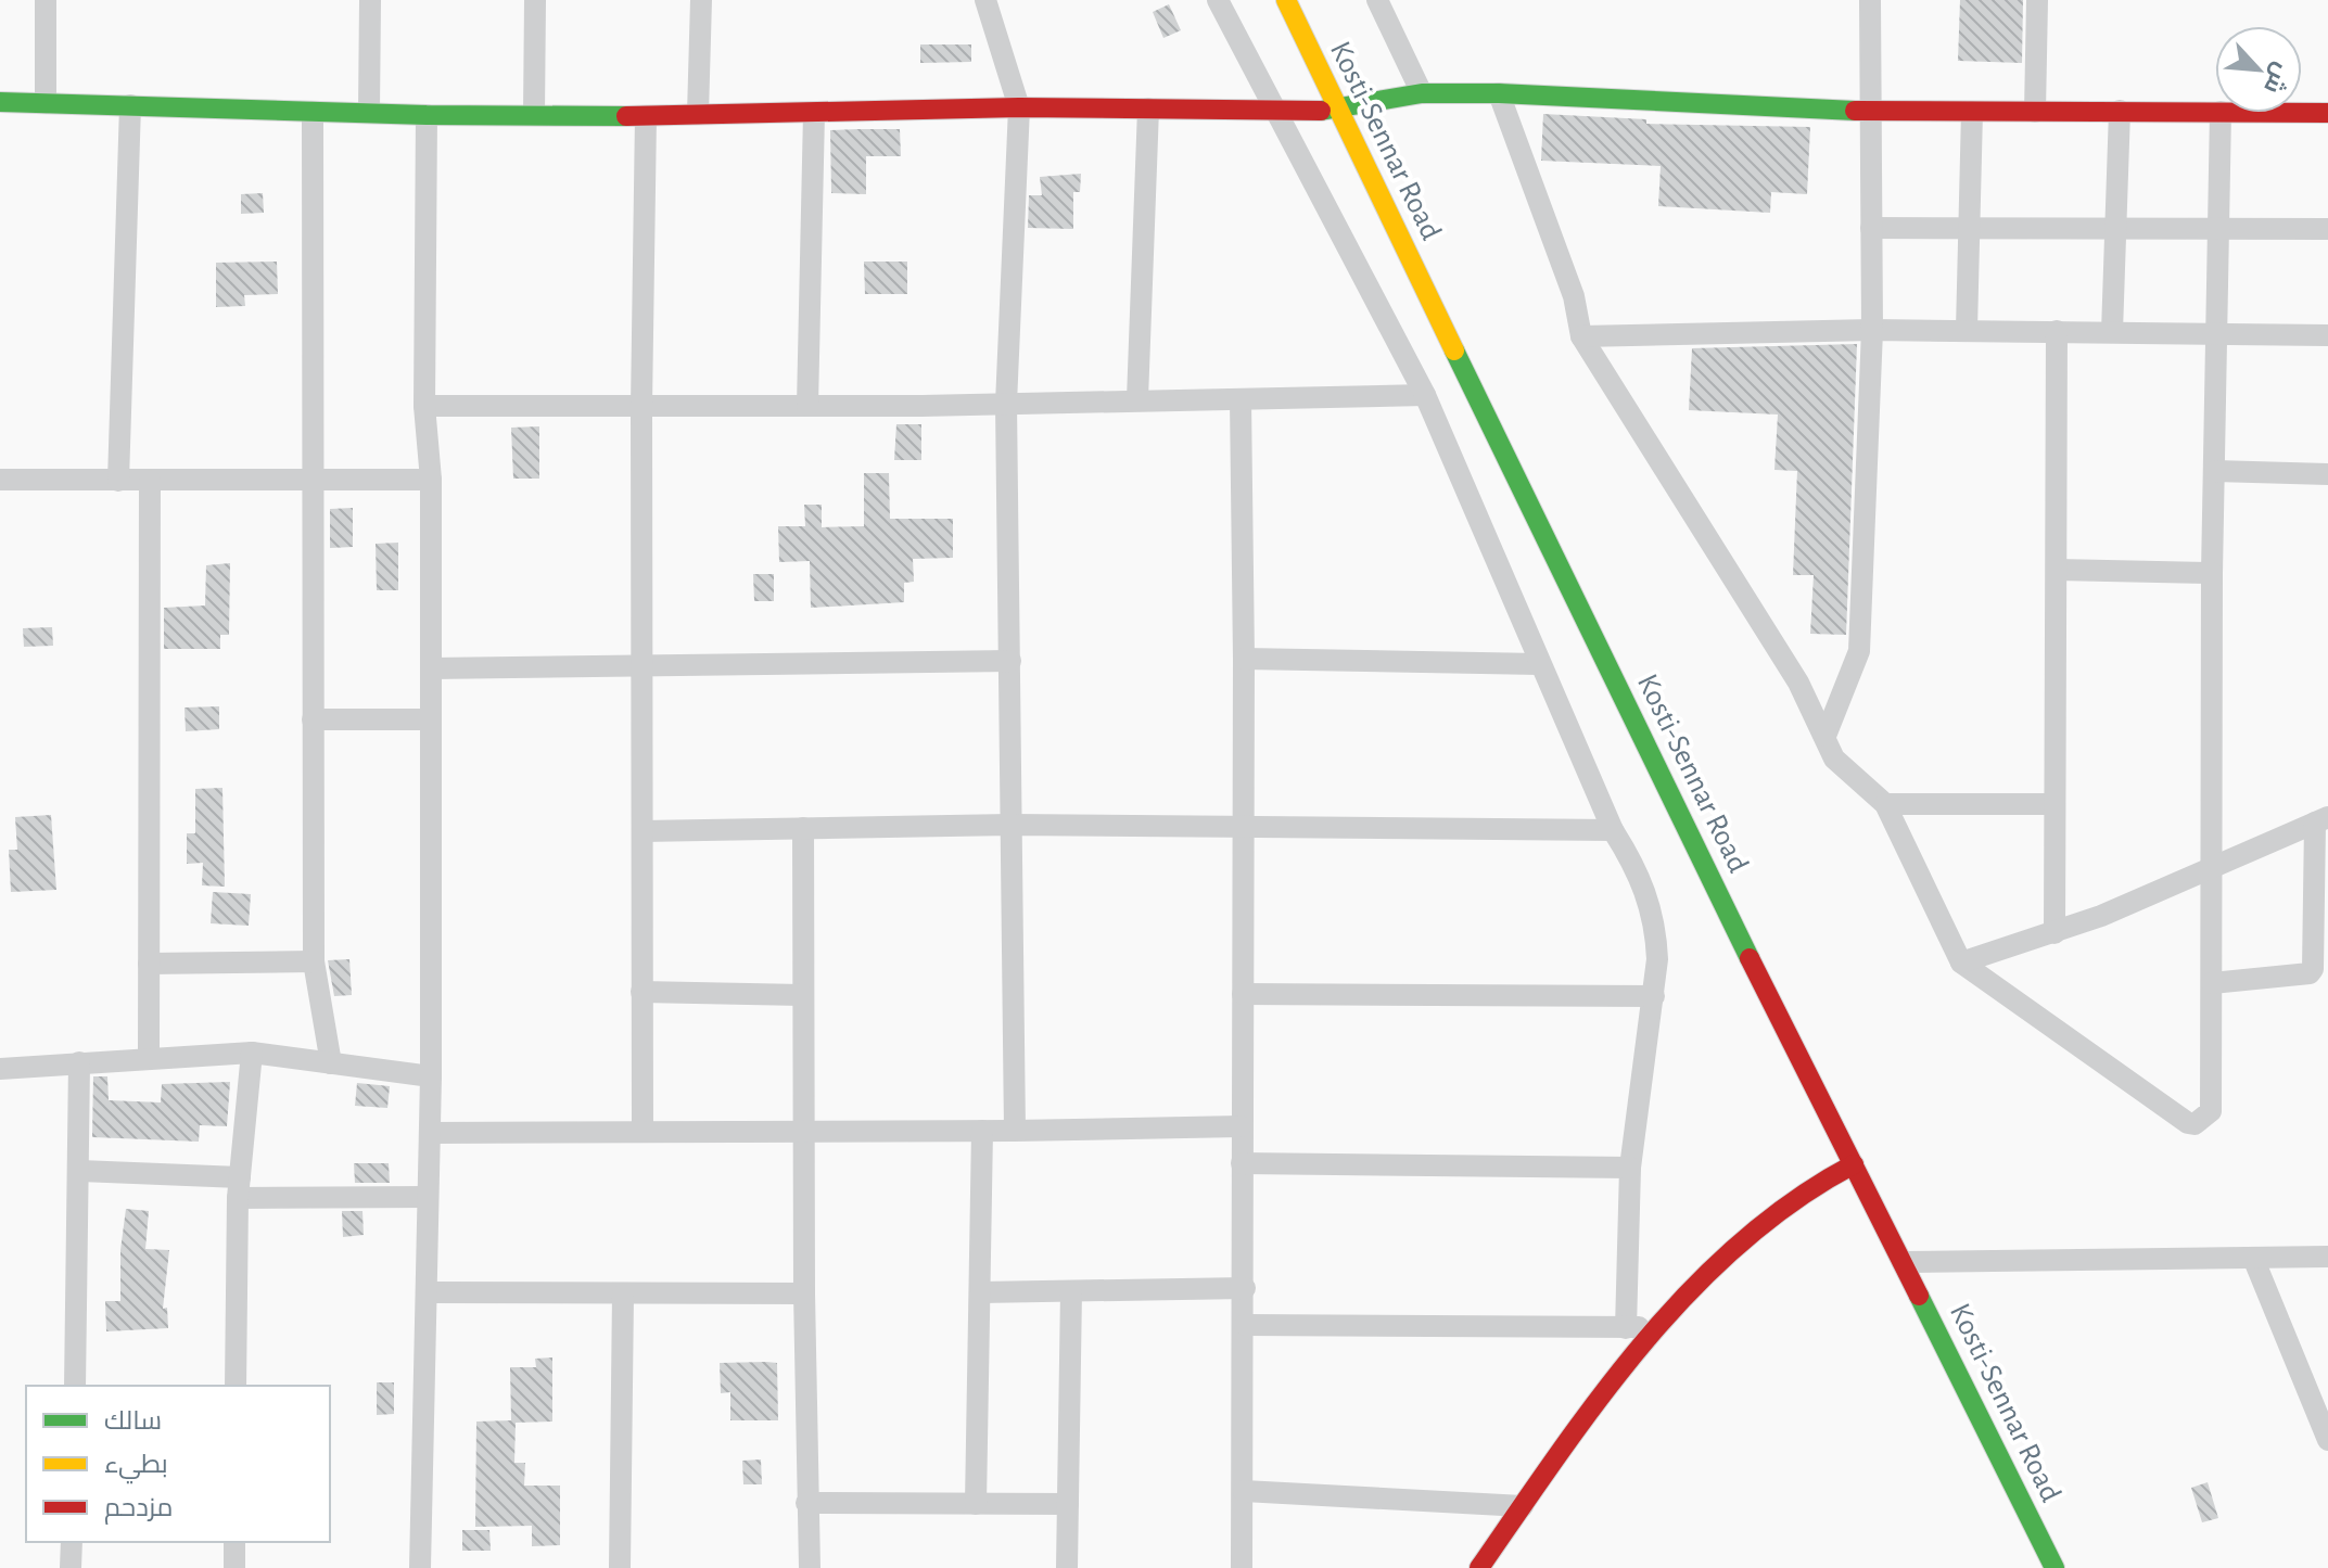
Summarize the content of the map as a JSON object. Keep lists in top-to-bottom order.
{
  "streets": {
    "main road": ["Kosti-Sennar Road"]
  },
  "legend": ["سالك", "بطيء", "مزدحم"],
  "north": "bottom right"
}
